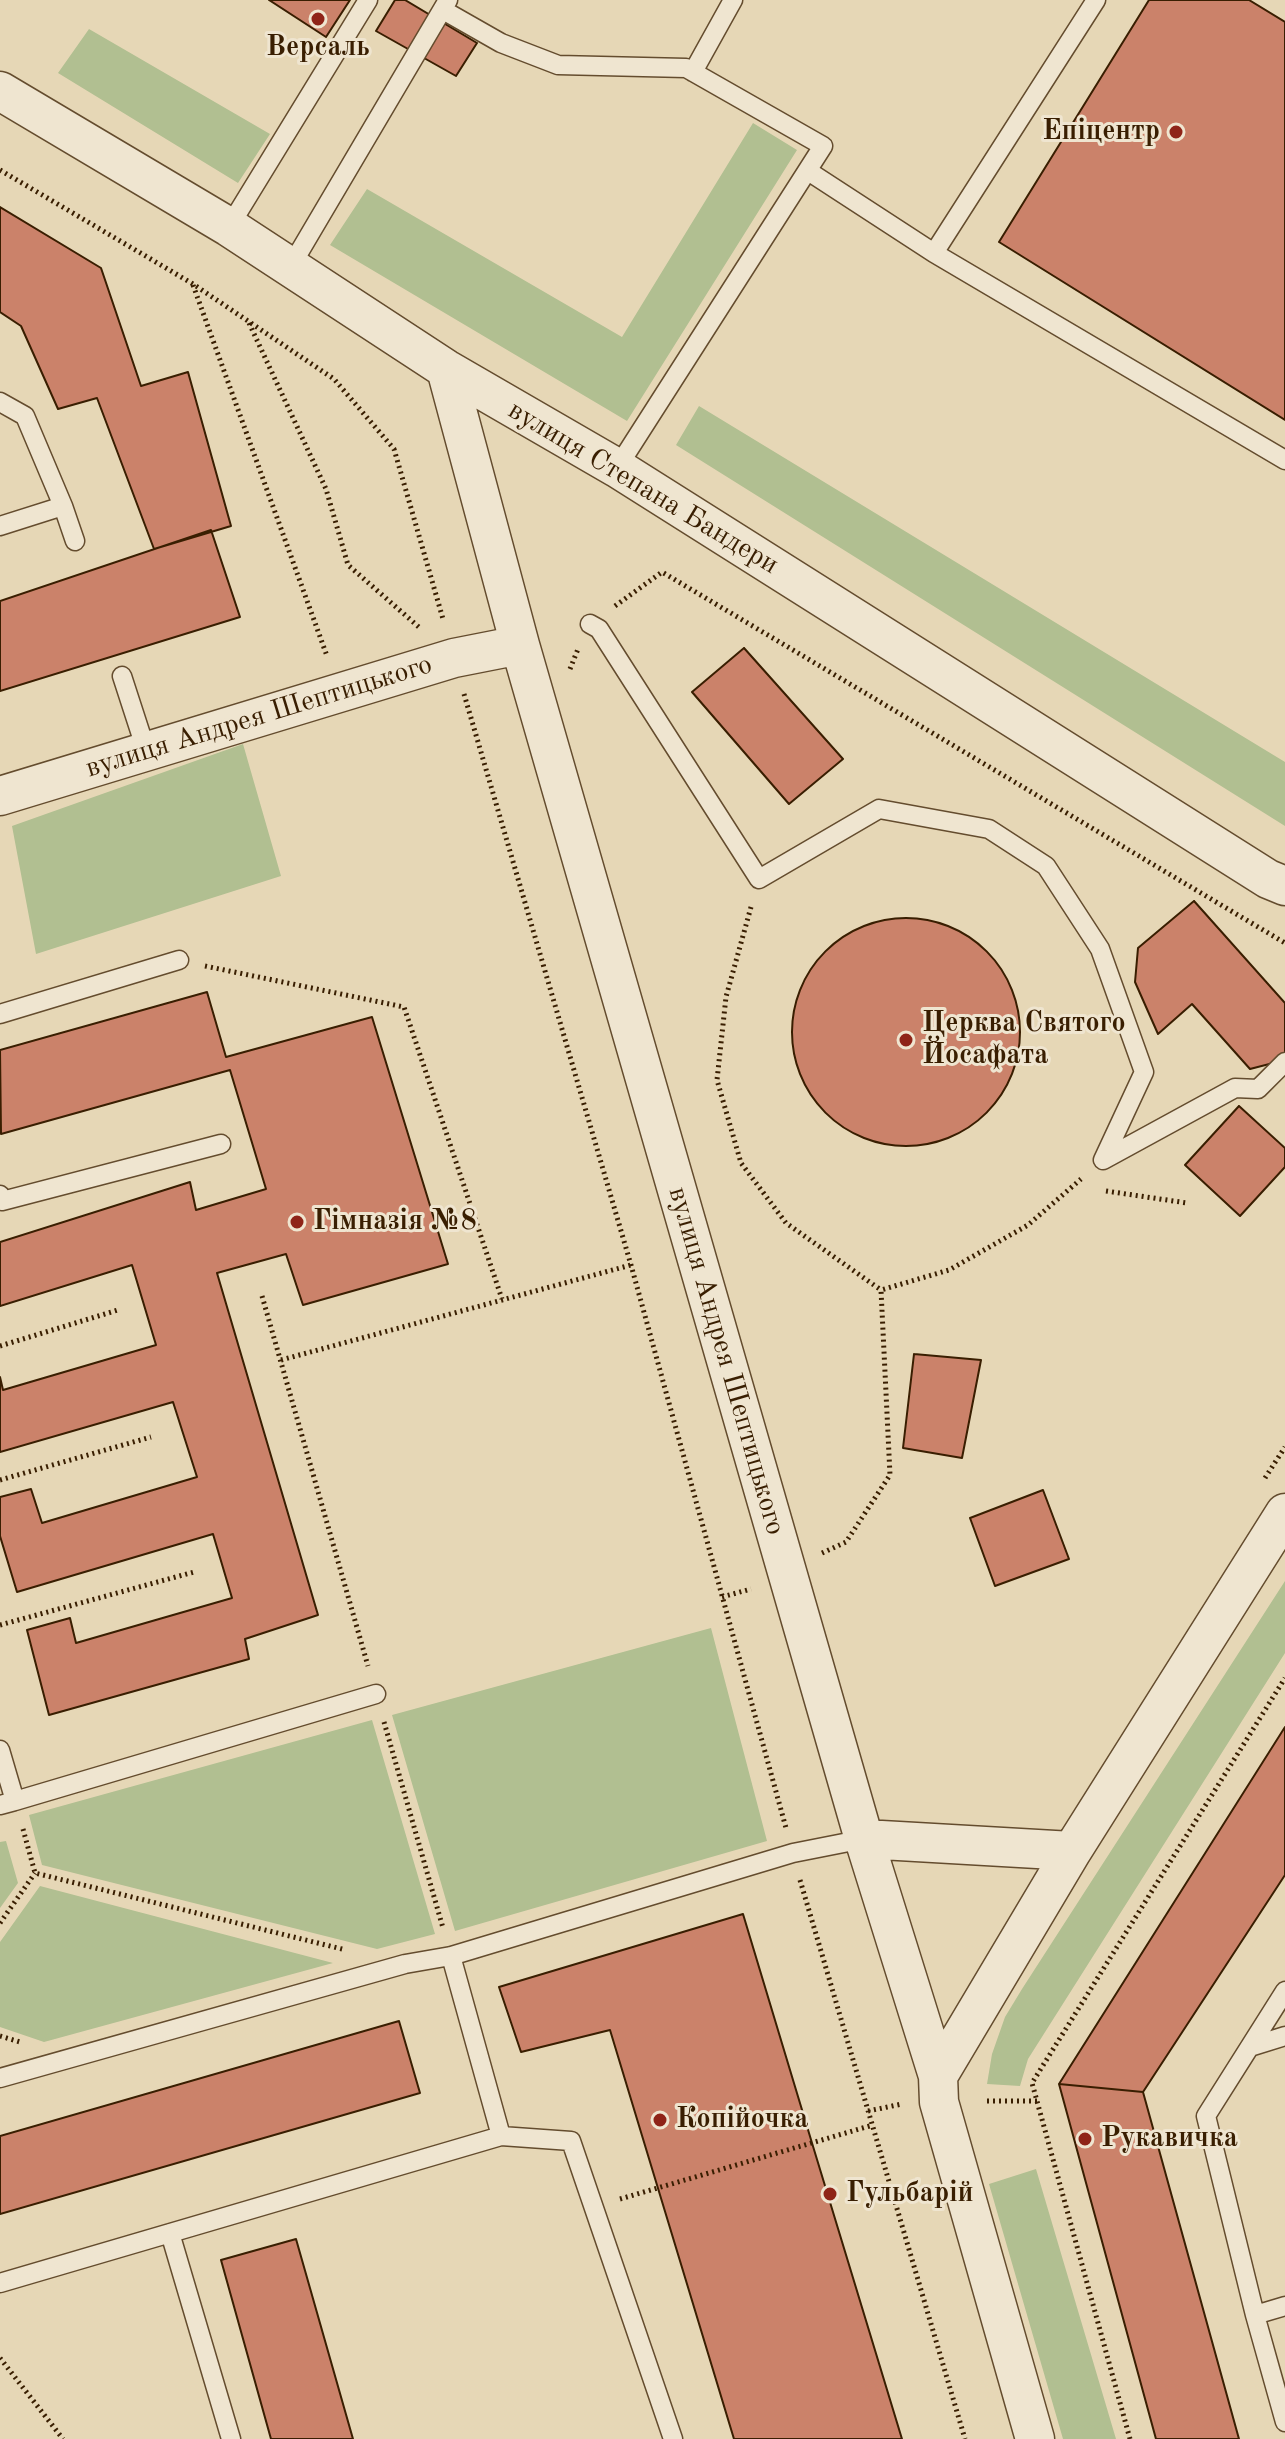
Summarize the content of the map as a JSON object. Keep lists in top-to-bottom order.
{
  "streets": {
    "street": ["вулиця Степана Бандери", "вулиця Андрея Шептицького"]
  },
  "crossings": [
    ["вулиця Степана Бандери", "вулиця Андрея Шептицького"]
  ],
  "places": [
    "Версаль",
    "Епіцентр",
    "Церква Святого Йосафата",
    "Гімназія №8",
    "Копійочка",
    "Рукавичка",
    "Гульбарій"
  ]
}
